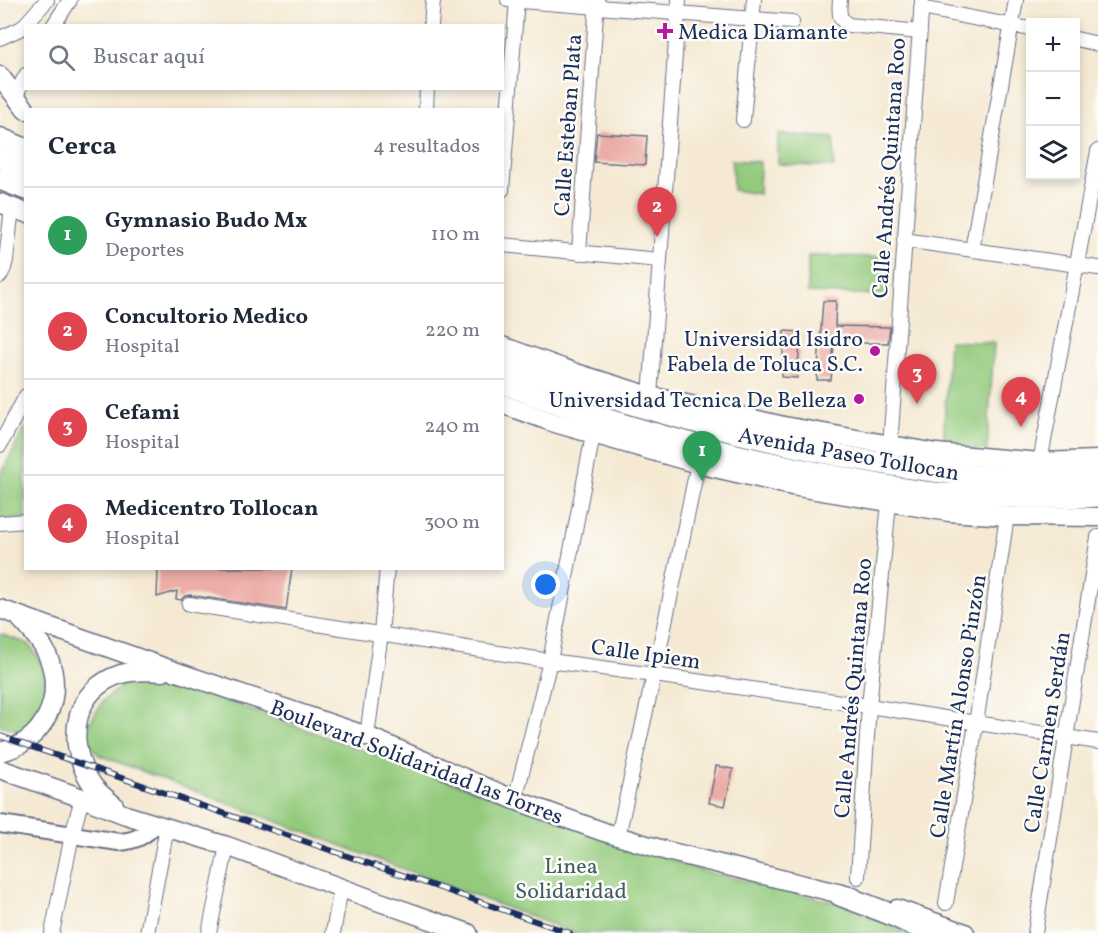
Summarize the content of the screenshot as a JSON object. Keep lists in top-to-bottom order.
{
  "streets": {
    "highway": ["Avenida Paseo Tollocan", "Boulevard Solidaridad las Torres"],
    "street": [
      "Calle Esteban Plata",
      "Calle Andrés Quintana Roo",
      "Calle Ipiem",
      "Calle Martín Alonso Pinzón",
      "Calle Carmen Serdán"
    ]
  },
  "crossings": [
    ["Calle Andrés Quintana Roo", "Avenida Paseo Tollocan"],
    ["Calle Andrés Quintana Roo", "Calle Ipiem"],
    ["Avenida Paseo Tollocan", "Calle Martín Alonso Pinzón"],
    ["Calle Ipiem", "Calle Martín Alonso Pinzón"],
    ["Calle Ipiem", "Calle Carmen Serdán"]
  ],
  "parks": ["Linea Solidaridad"],
  "places": {
    "health": ["Medica Diamante"],
    "other": ["Universidad Isidro Fabela de Toluca S.C.", "Universidad Tecnica De Belleza"]
  },
  "page": {
    "map_buttons": ["+", "−"],
    "search": "Buscar aquí",
    "heading": ["Cerca", "4 resultados"],
    "list": [
      {
        "mark": "1",
        "name": "Gymnasio Budo Mx",
        "note": "Deportes",
        "value": "110 m"
      },
      {
        "mark": "2",
        "name": "Concultorio Medico",
        "note": "Hospital",
        "value": "220 m"
      },
      {
        "mark": "3",
        "name": "Cefami",
        "note": "Hospital",
        "value": "240 m"
      },
      {
        "mark": "4",
        "name": "Medicentro Tollocan",
        "note": "Hospital",
        "value": "300 m"
      }
    ],
    "pins": [
      "2",
      "3",
      "4",
      "1"
    ]
  }
}
